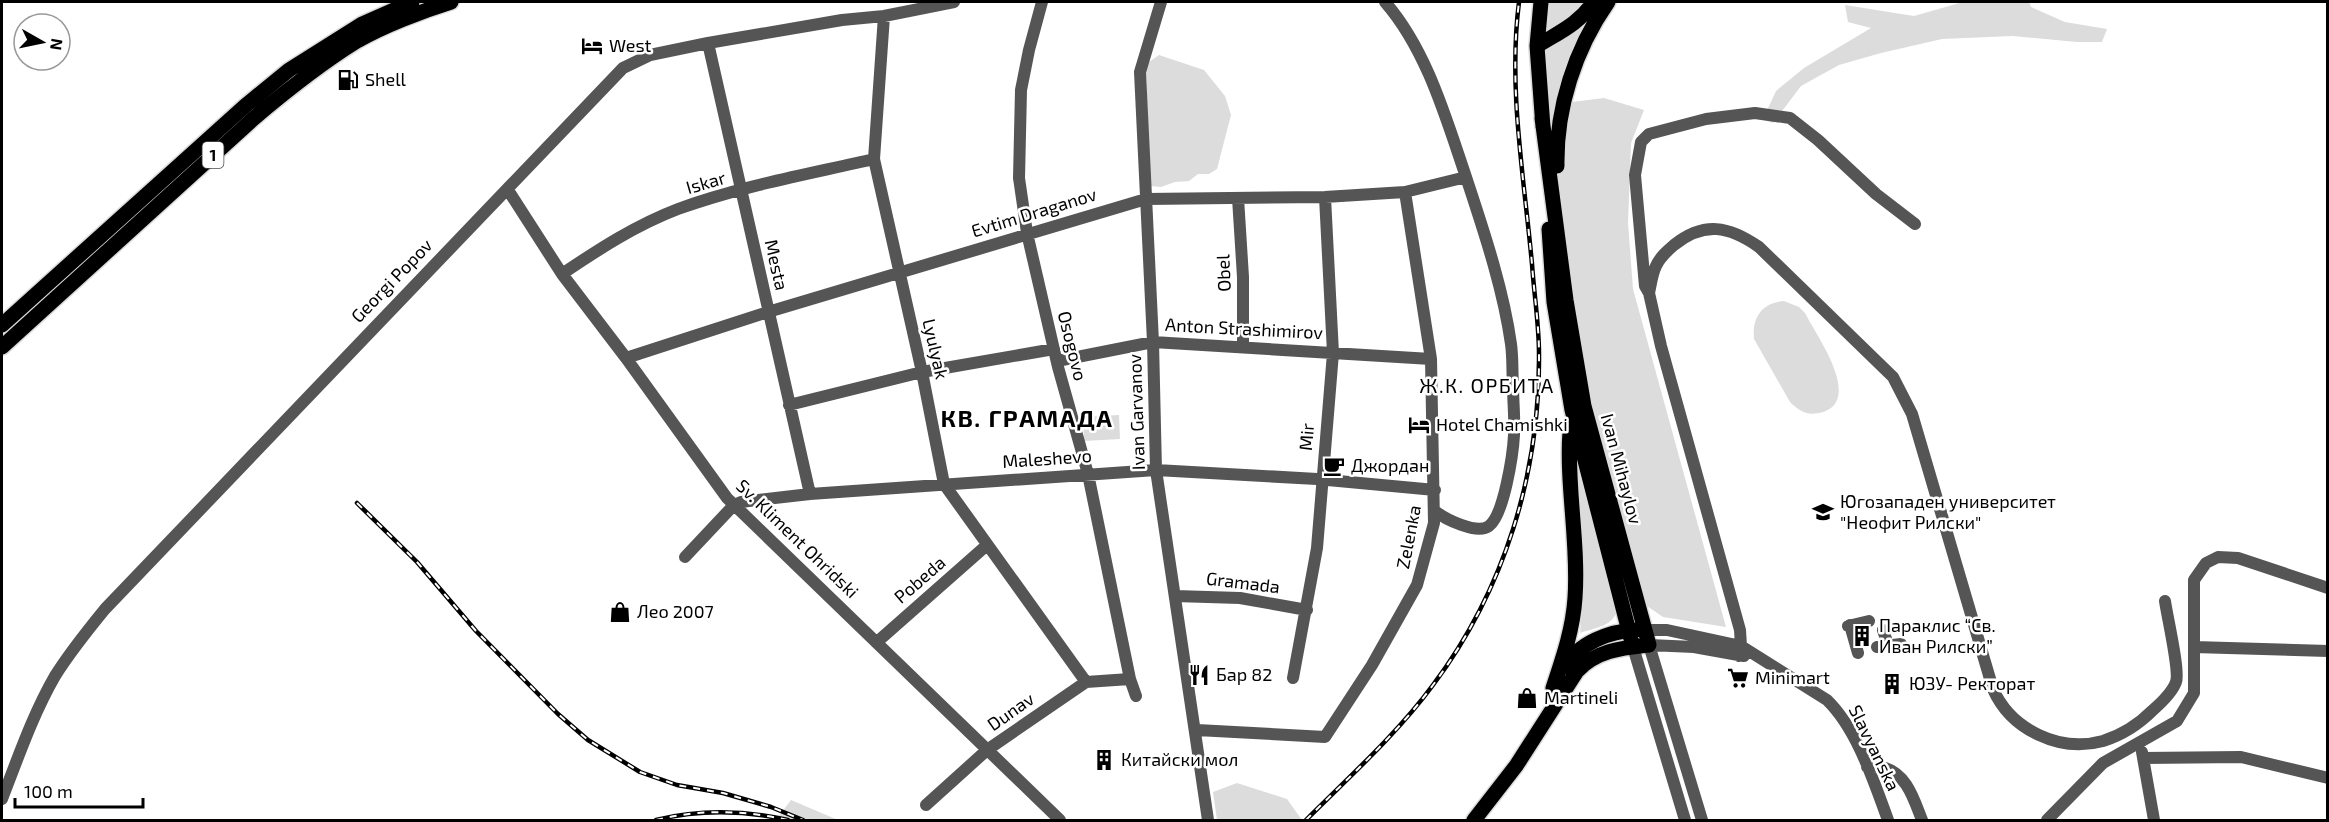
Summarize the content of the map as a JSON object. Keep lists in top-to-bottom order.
{
  "streets": {
    "main road": ["1", "Ivan Mihaylov"],
    "street": [
      "Iskar",
      "Evtim Draganov",
      "Mesta",
      "Obel",
      "Georgi Popov",
      "Anton Strashimirov",
      "Osogovo",
      "Lyulyak",
      "Ivan Garvanov",
      "Mir",
      "Maleshevo",
      "Zelenka",
      "Sv. Kliment Ohridski",
      "Pobeda",
      "Gramada",
      "Dunav",
      "Slavyanska"
    ]
  },
  "crossings": [
    ["Iskar", "Mesta"],
    ["Iskar", "Lyulyak"],
    ["Iskar", "Sv. Kliment Ohridski"],
    ["Evtim Draganov", "Mesta"],
    ["Evtim Draganov", "Obel"],
    ["Evtim Draganov", "Osogovo"],
    ["Evtim Draganov", "Lyulyak"],
    ["Evtim Draganov", "Ivan Garvanov"],
    ["Evtim Draganov", "Mir"],
    ["Evtim Draganov", "Zelenka"],
    ["Evtim Draganov", "Sv. Kliment Ohridski"],
    ["Mesta", "Georgi Popov"],
    ["Mesta", "Anton Strashimirov"],
    ["Mesta", "Maleshevo"],
    ["Obel", "Anton Strashimirov"],
    ["Georgi Popov", "Lyulyak"],
    ["Georgi Popov", "Sv. Kliment Ohridski"],
    ["Anton Strashimirov", "Osogovo"],
    ["Anton Strashimirov", "Lyulyak"],
    ["Anton Strashimirov", "Ivan Garvanov"],
    ["Anton Strashimirov", "Mir"],
    ["Anton Strashimirov", "Zelenka"],
    ["Osogovo", "Maleshevo"],
    ["Lyulyak", "Maleshevo"],
    ["Lyulyak", "Pobeda"],
    ["Lyulyak", "Dunav"],
    ["Ivan Garvanov", "Maleshevo"],
    ["Ivan Garvanov", "Zelenka"],
    ["Ivan Garvanov", "Gramada"],
    ["Mir", "Maleshevo"],
    ["Mir", "Gramada"],
    ["Maleshevo", "Zelenka"],
    ["Maleshevo", "Sv. Kliment Ohridski"],
    ["Ivan Mihaylov", "Slavyanska"],
    ["Sv. Kliment Ohridski", "Pobeda"],
    ["Sv. Kliment Ohridski", "Dunav"]
  ],
  "districts": ["Ж.К. ОРБИТА", "КВ. ГРАМАДА"],
  "places": {
    "hotel": ["West", "Hotel Chamishki"],
    "fuel station": ["Shell"],
    "cafe": ["Джордан"],
    "school or university": ["Югозападен университет \"Неофит Рилски\""],
    "shop": ["Лео 2007", "Martineli"],
    "building": ["Параклис “Св. Иван Рилски”", "ЮЗУ- Ректорат", "Китайски мол"],
    "restaurant": ["Бар 82"],
    "supermarket": ["Minimart"]
  },
  "scale_bar": "100 m",
  "north": "right"
}
